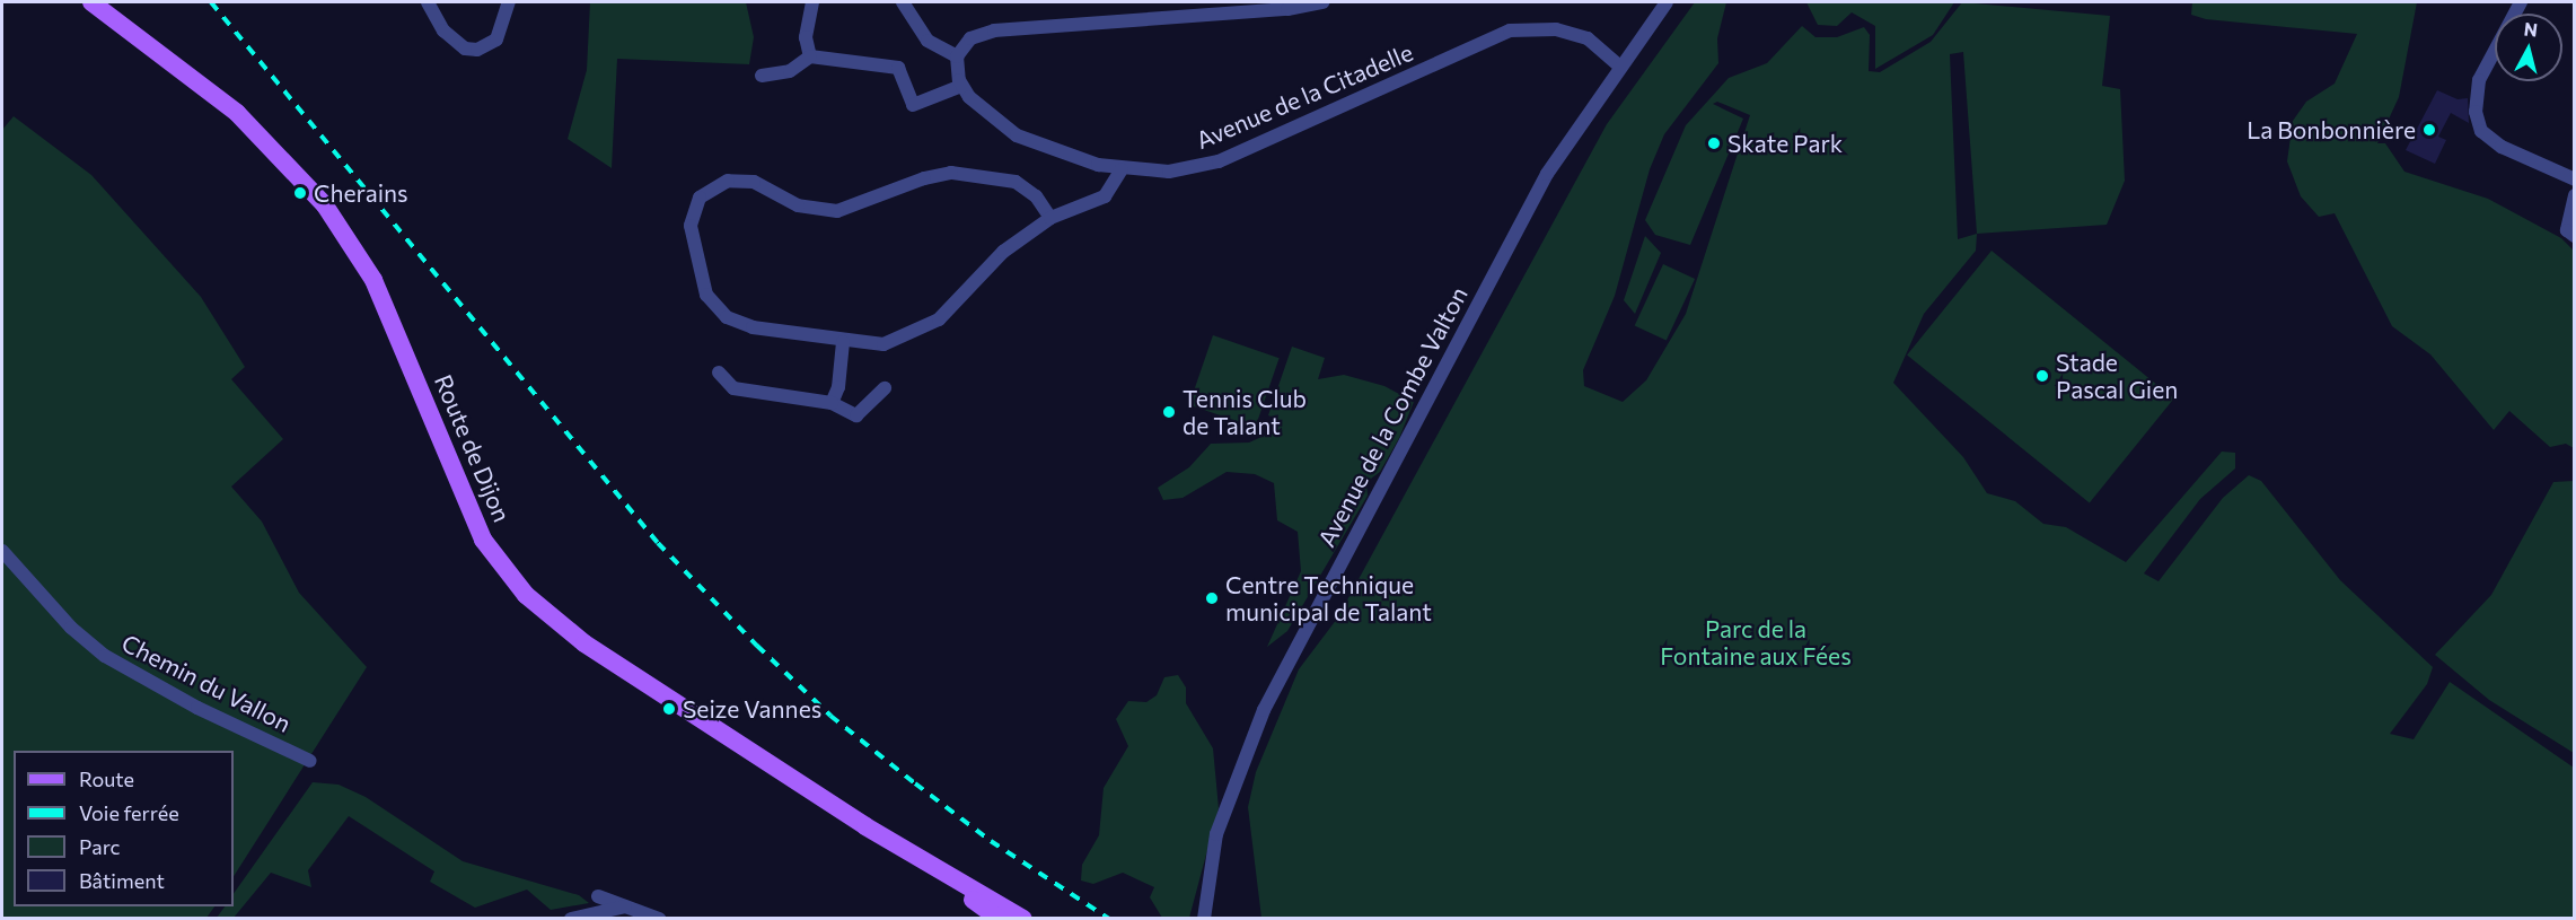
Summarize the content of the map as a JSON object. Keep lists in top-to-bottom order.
{
  "streets": {
    "main road": ["Route de Dijon"],
    "street": ["Avenue de la Citadelle", "Avenue de la Combe Valton", "Chemin du Vallon"]
  },
  "crossings": [
    ["Avenue de la Citadelle", "Avenue de la Combe Valton"]
  ],
  "parks": ["Parc de la Fontaine aux Fées"],
  "places": [
    "La Bonbonnière",
    "Skate Park",
    "Cherains",
    "Stade Pascal Gien",
    "Tennis Club de Talant",
    "Centre Technique municipal de Talant",
    "Seize Vannes"
  ],
  "legend": [
    "Route",
    "Voie ferrée",
    "Parc",
    "Bâtiment"
  ],
  "north": "top"
}
